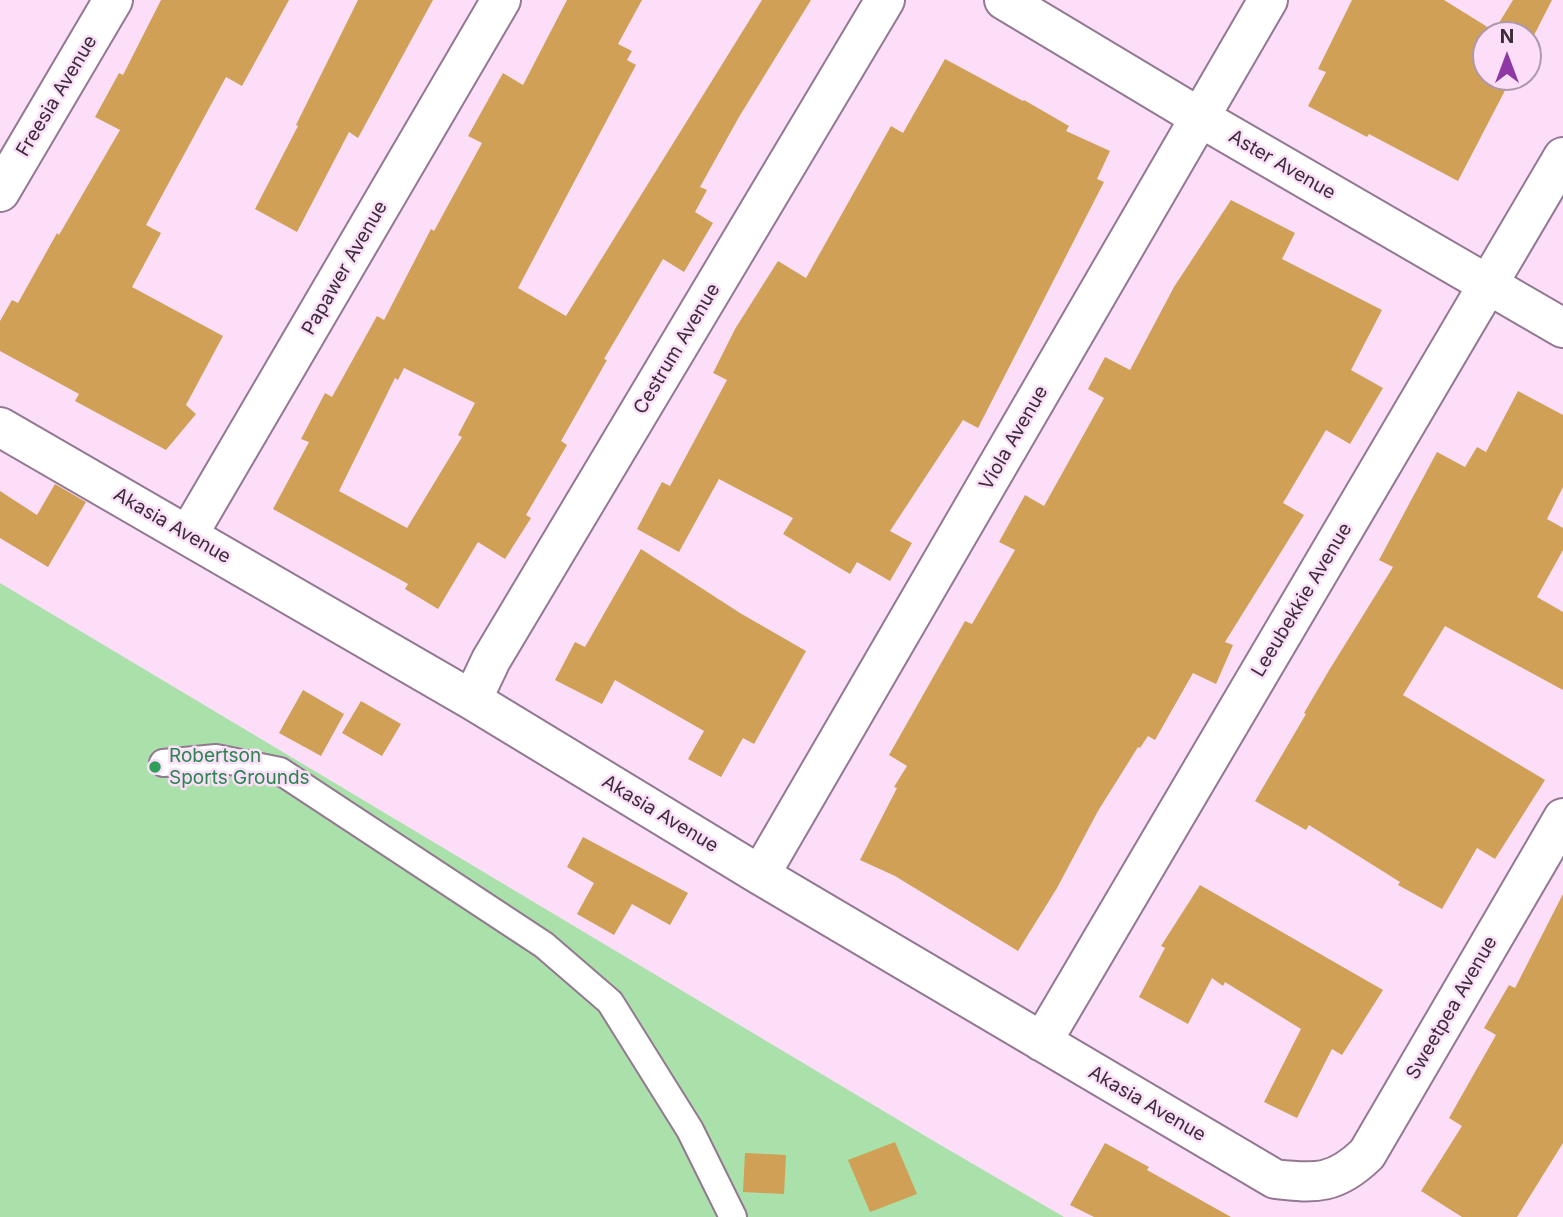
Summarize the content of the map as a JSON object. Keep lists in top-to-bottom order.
{
  "streets": {
    "street": [
      "Freesia Avenue",
      "Aster Avenue",
      "Papawer Avenue",
      "Cestrum Avenue",
      "Viola Avenue",
      "Akasia Avenue",
      "Leeubekkie Avenue",
      "Sweetpea Avenue"
    ]
  },
  "crossings": [
    ["Aster Avenue", "Viola Avenue"],
    ["Aster Avenue", "Leeubekkie Avenue"],
    ["Papawer Avenue", "Akasia Avenue"],
    ["Cestrum Avenue", "Akasia Avenue"],
    ["Viola Avenue", "Akasia Avenue"],
    ["Akasia Avenue", "Leeubekkie Avenue"],
    ["Akasia Avenue", "Sweetpea Avenue"]
  ],
  "places": ["Robertson Sports Grounds"],
  "north": "top"
}
